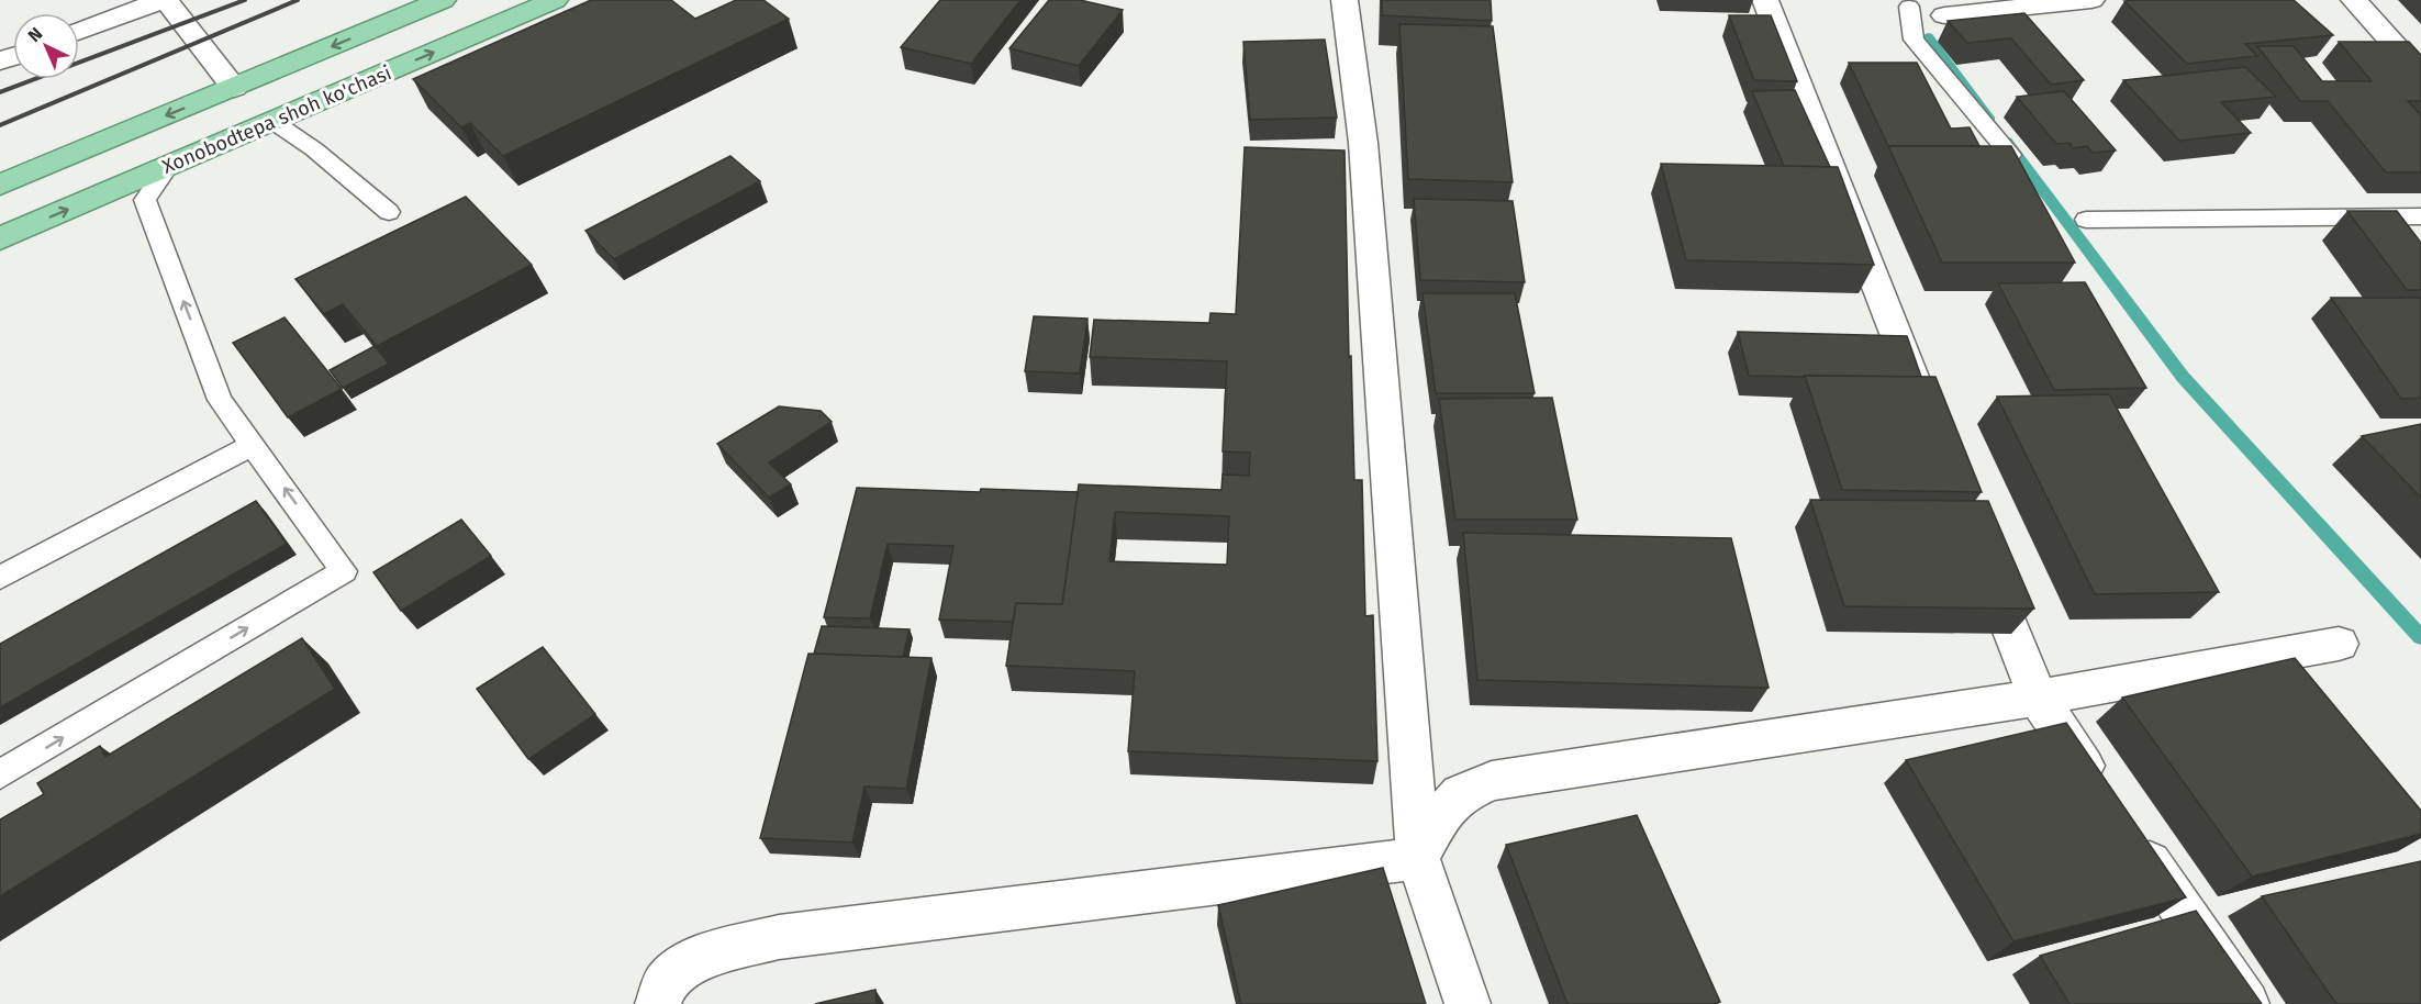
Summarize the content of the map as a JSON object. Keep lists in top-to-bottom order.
{
  "streets": {
    "highway": ["Xonobodtepa shoh ko'chasi"]
  },
  "north": "top left"
}
